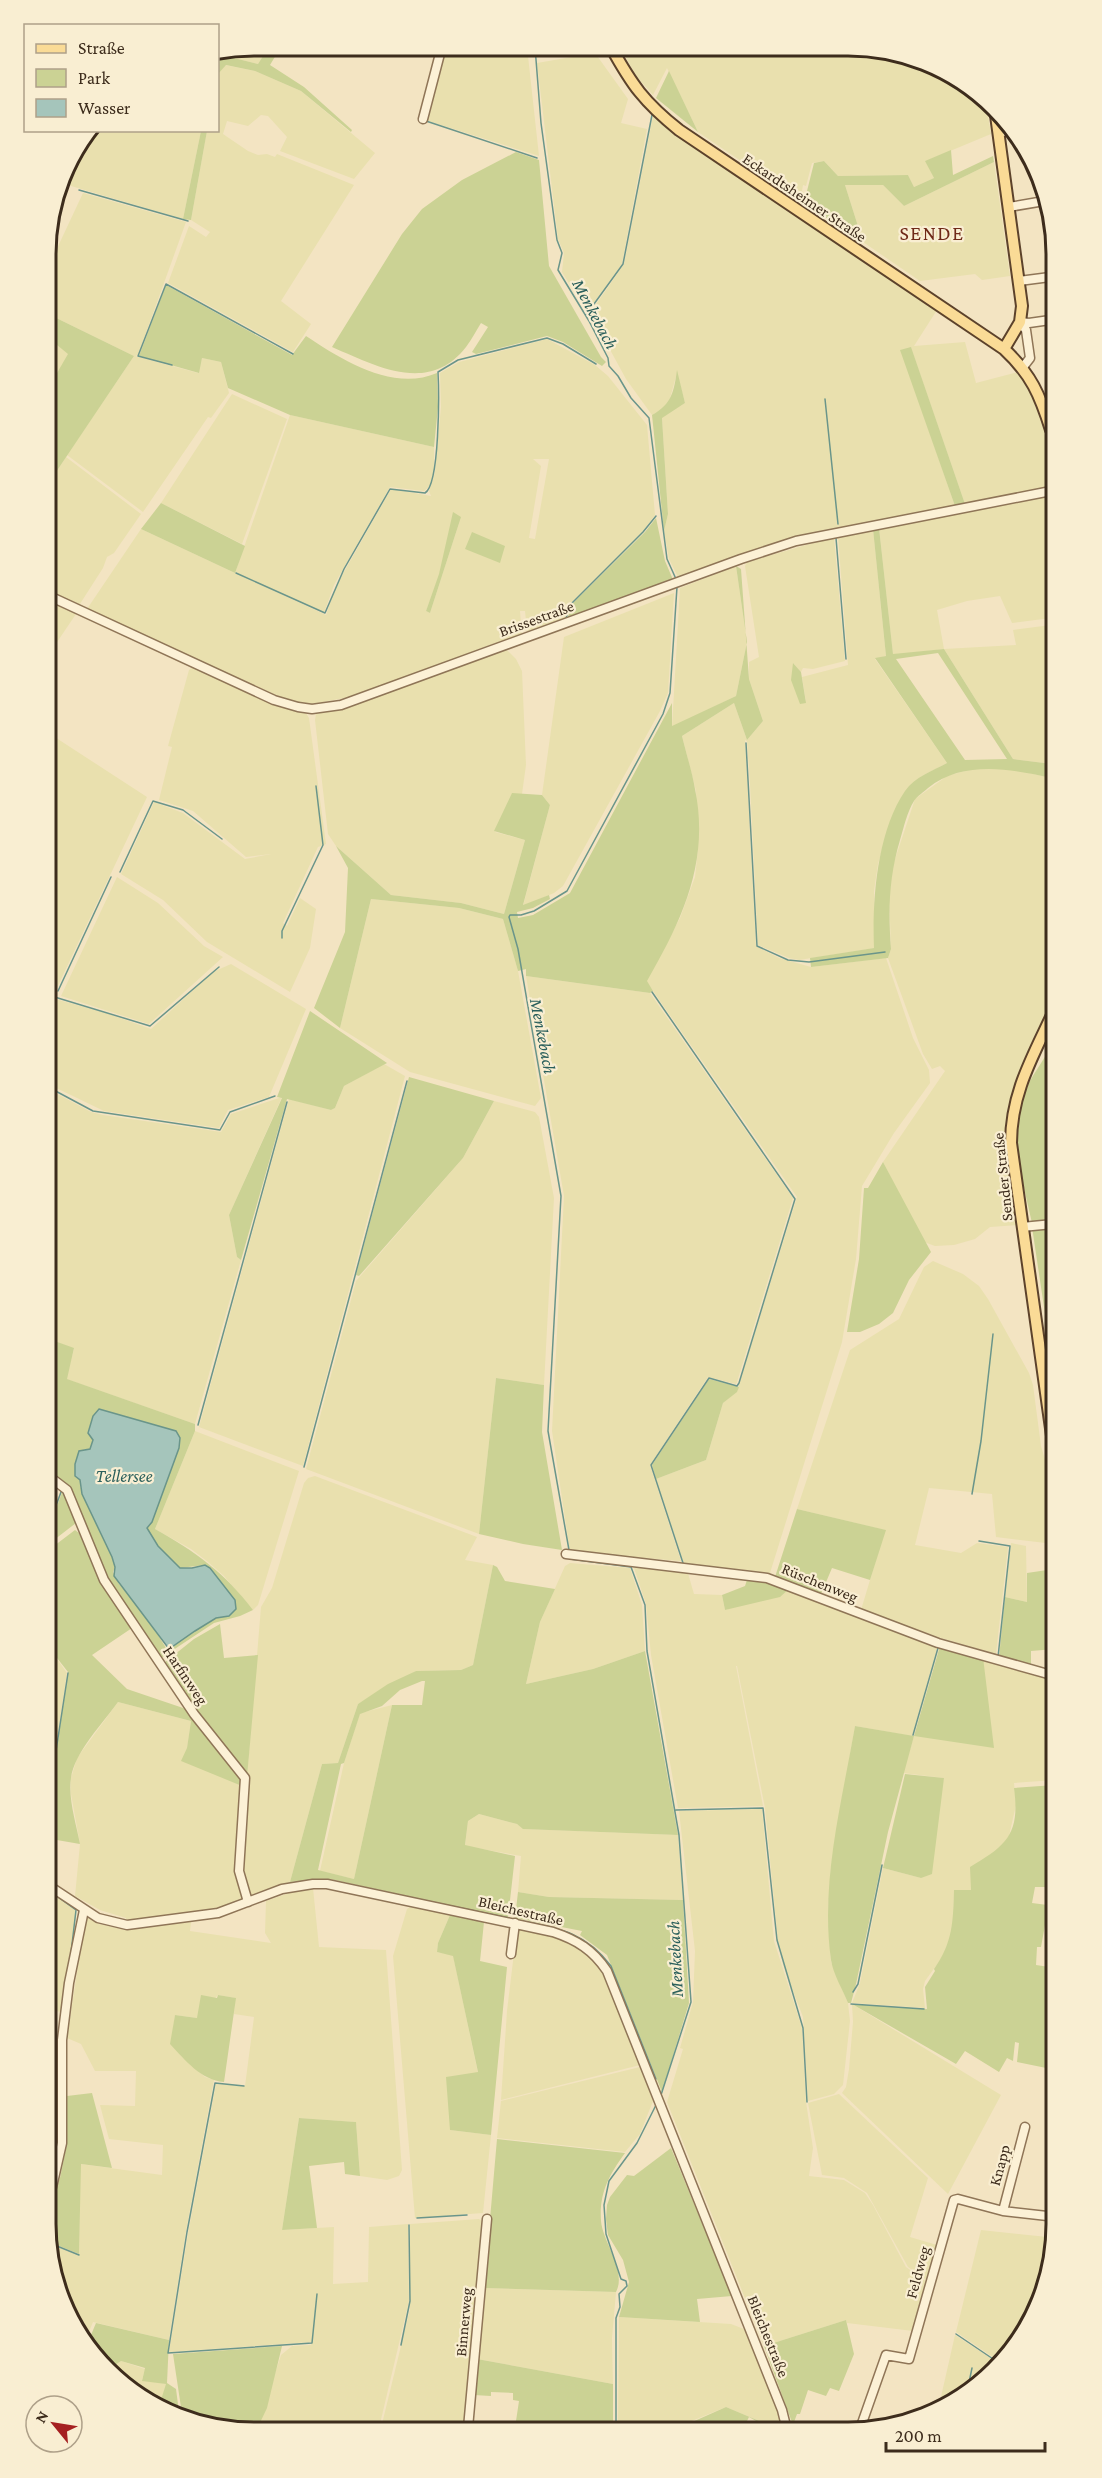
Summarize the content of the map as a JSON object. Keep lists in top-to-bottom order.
{
  "streets": {
    "main road": ["Eckardtsheimer Straße", "Sender Straße"],
    "street": [
      "Brissestraße",
      "Rüschenweg",
      "Harfinweg",
      "Bleichestraße",
      "Knapp",
      "Feldweg",
      "Binnerweg"
    ]
  },
  "crossings": [
    ["Harfinweg", "Bleichestraße"],
    ["Knapp", "Feldweg"]
  ],
  "districts": ["SENDE"],
  "water": ["Menkebach", "Tellersee"],
  "legend": ["Straße", "Park", "Wasser"],
  "scale_bar": "200 m",
  "north": "top left"
}
